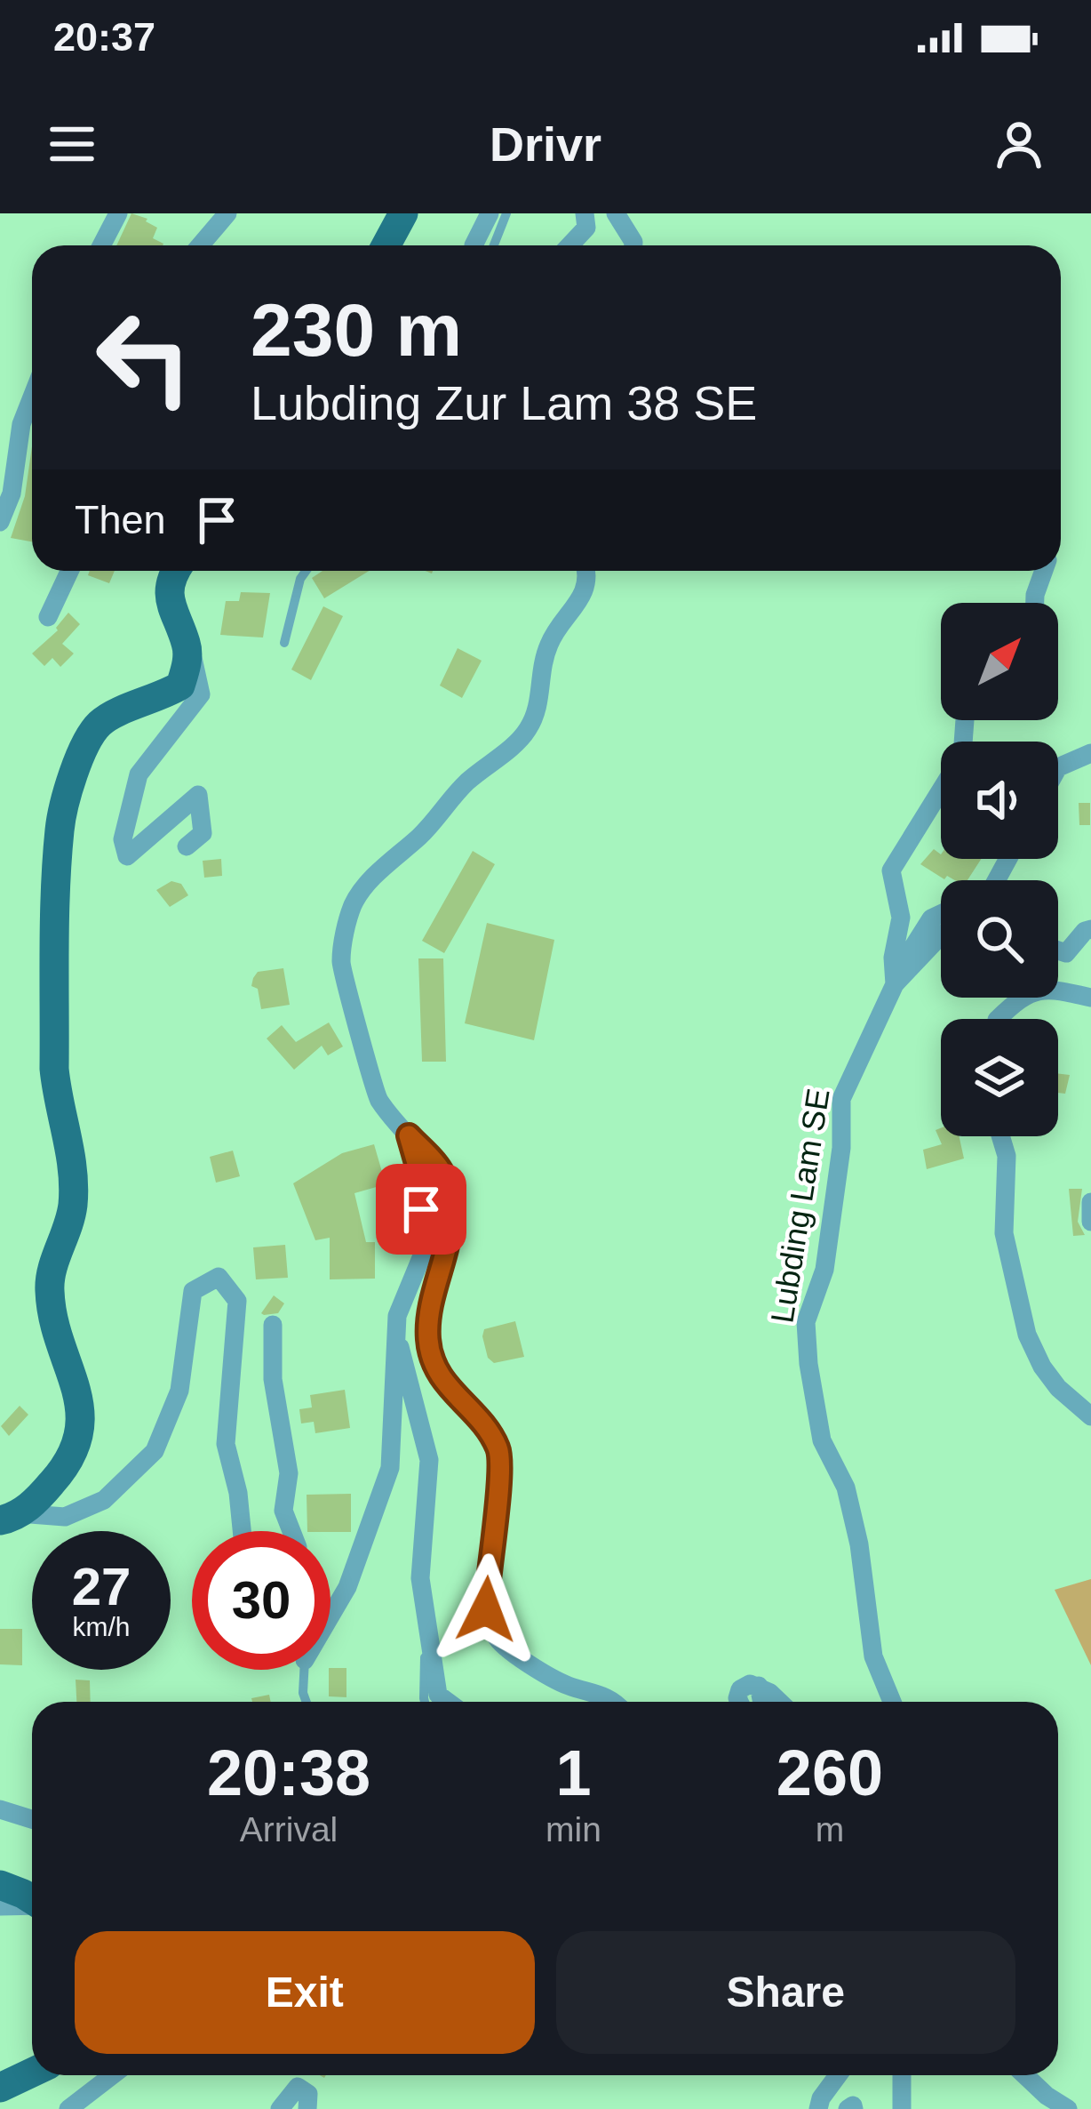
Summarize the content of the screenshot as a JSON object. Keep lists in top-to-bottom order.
{
  "streets": {
    "street": ["Lubding Lam SE"]
  },
  "north": "top right",
  "page": {
    "status": "20:37",
    "header": "Drivr",
    "turn": ["230 m", "Lubding Zur Lam 38 SE"],
    "then": "Then",
    "speed": "27 km/h",
    "limit": "30",
    "eta": [
      "20:38",
      "Arrival",
      "1",
      "min",
      "260",
      "m"
    ],
    "buttons": ["Exit", "Share"]
  }
}
